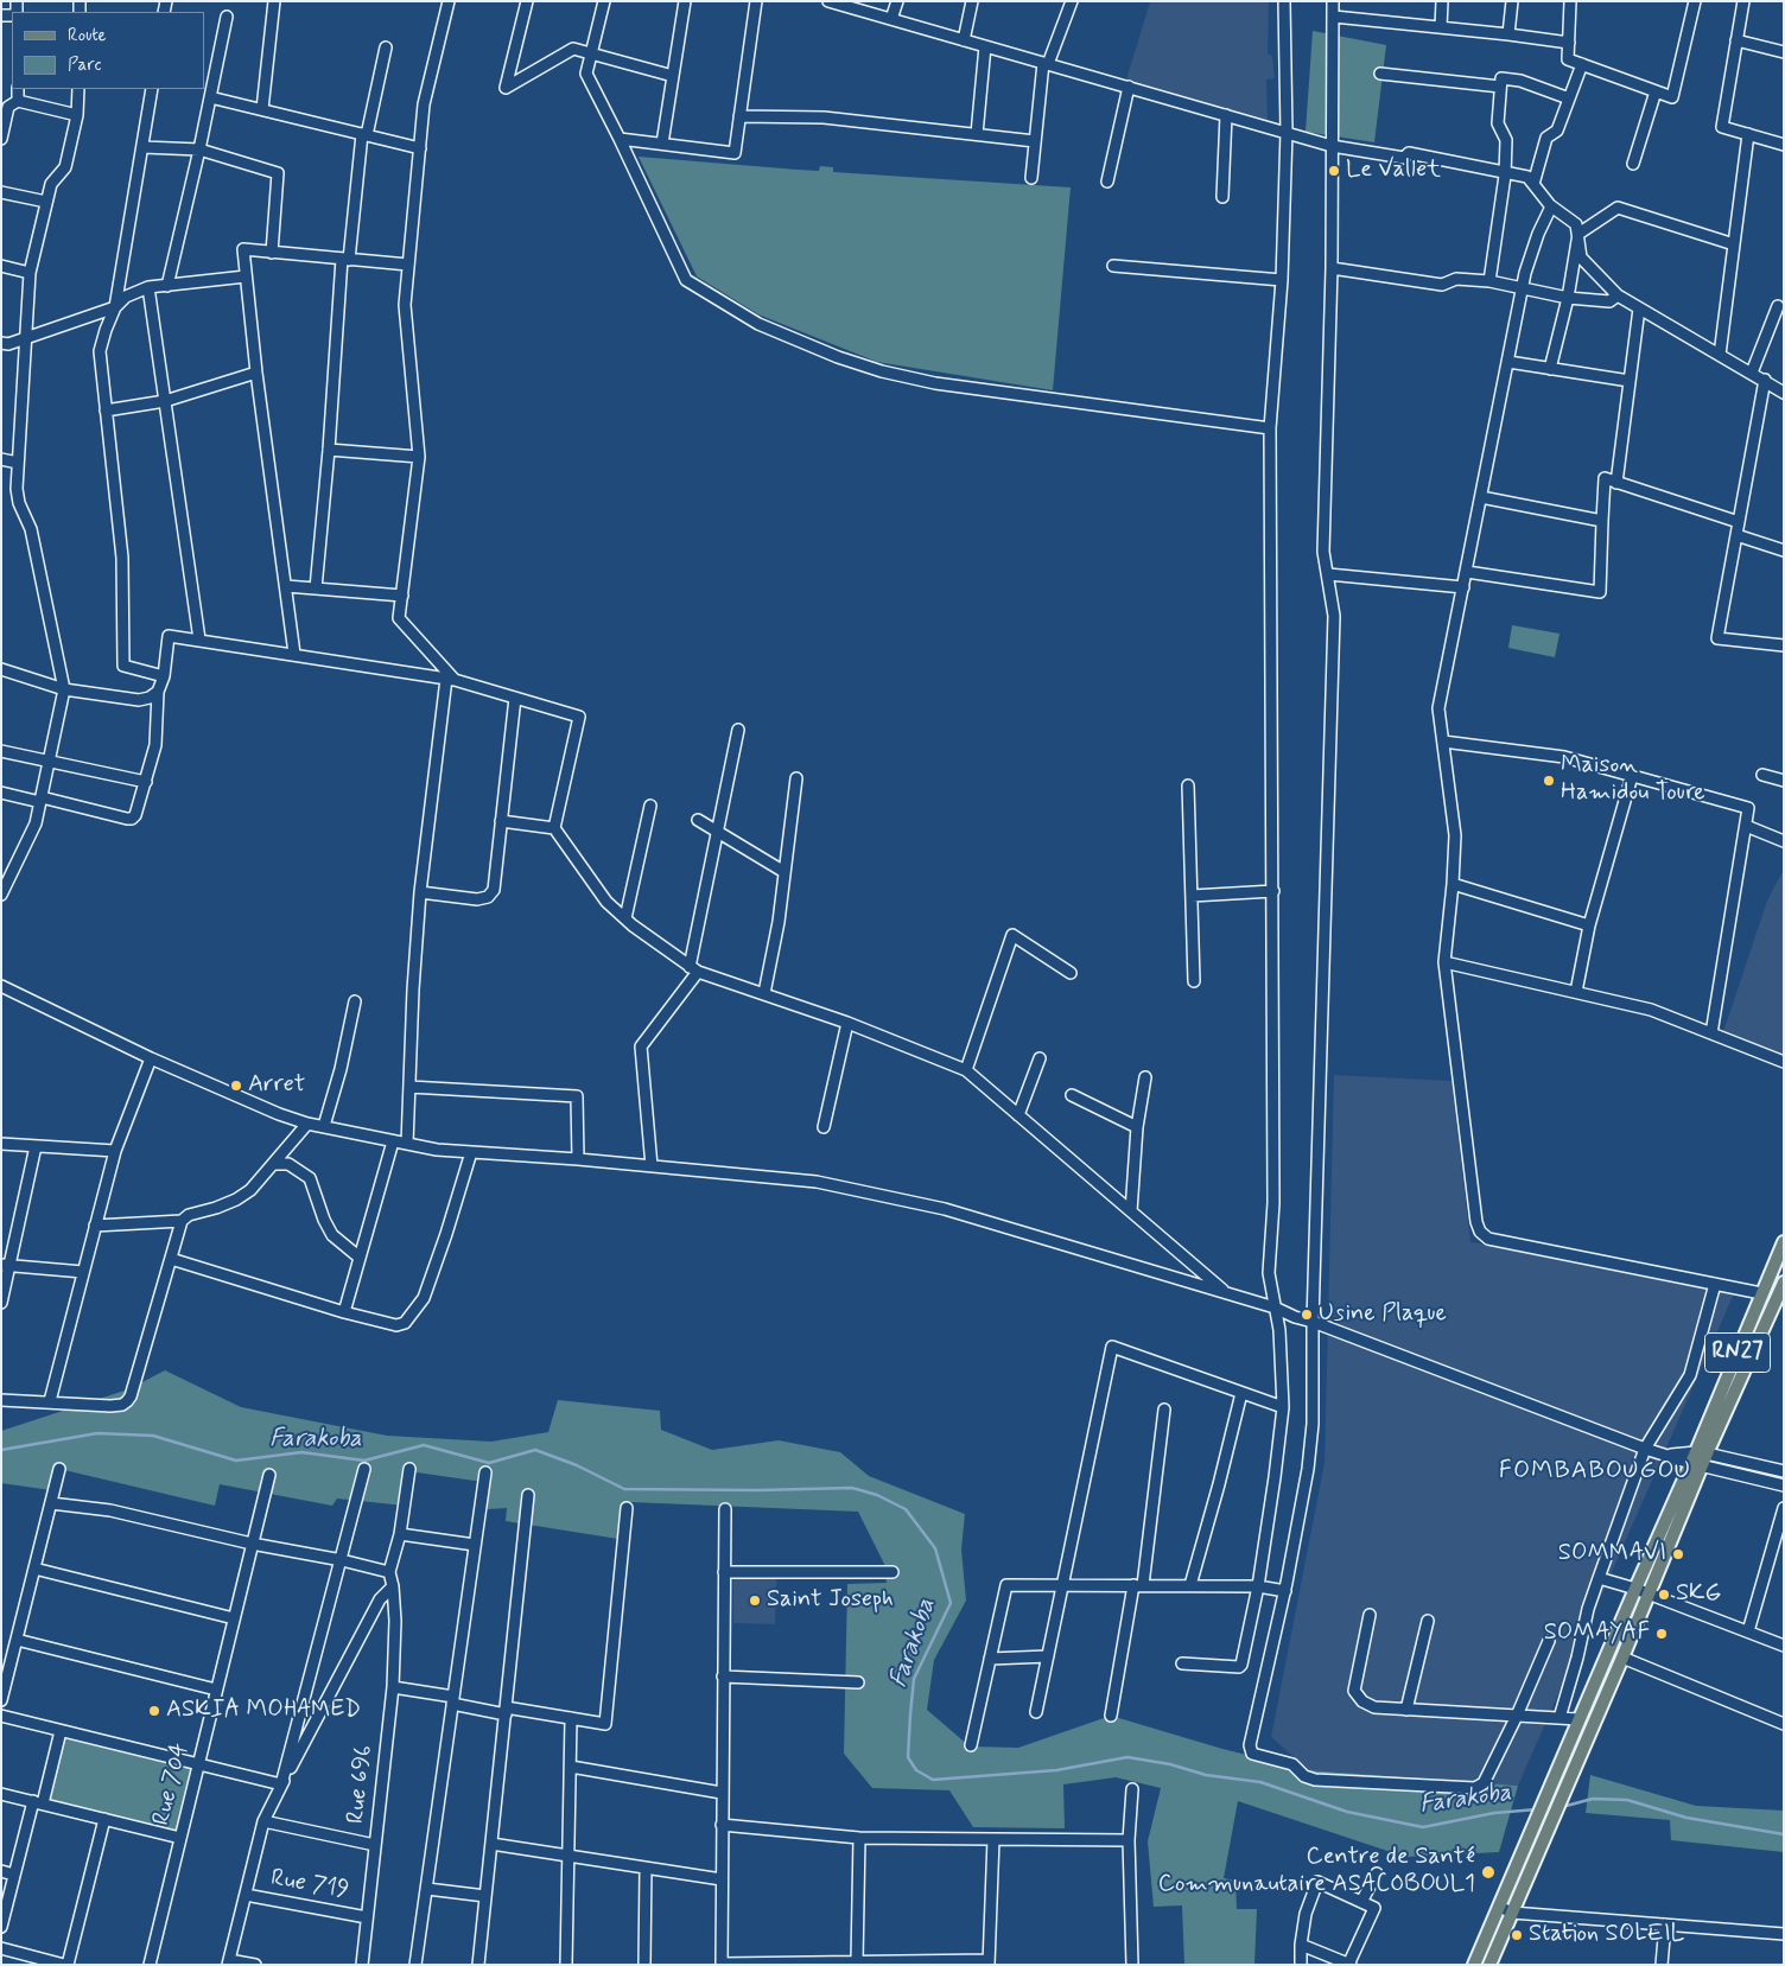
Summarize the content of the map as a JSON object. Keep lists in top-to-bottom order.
{
  "streets": {
    "main road": ["RN27"],
    "street": ["Rue 704", "Rue 696", "Rue 719"]
  },
  "crossings": [
    ["Rue 696", "Rue 719"]
  ],
  "districts": ["FOMBABOUGOU"],
  "water": ["Farakoba"],
  "places": [
    "Le Vallet",
    "Maison Hamidou Toure",
    "Arret",
    "Usine Plaque",
    "SOMMAVI",
    "SKG",
    "Saint Joseph",
    "SOMAYAF",
    "ASKIA MOHAMED",
    "Centre de Santé Communautaire ASACOBOUL1",
    "Station SOLEIL"
  ],
  "legend": ["Route", "Parc"]
}
